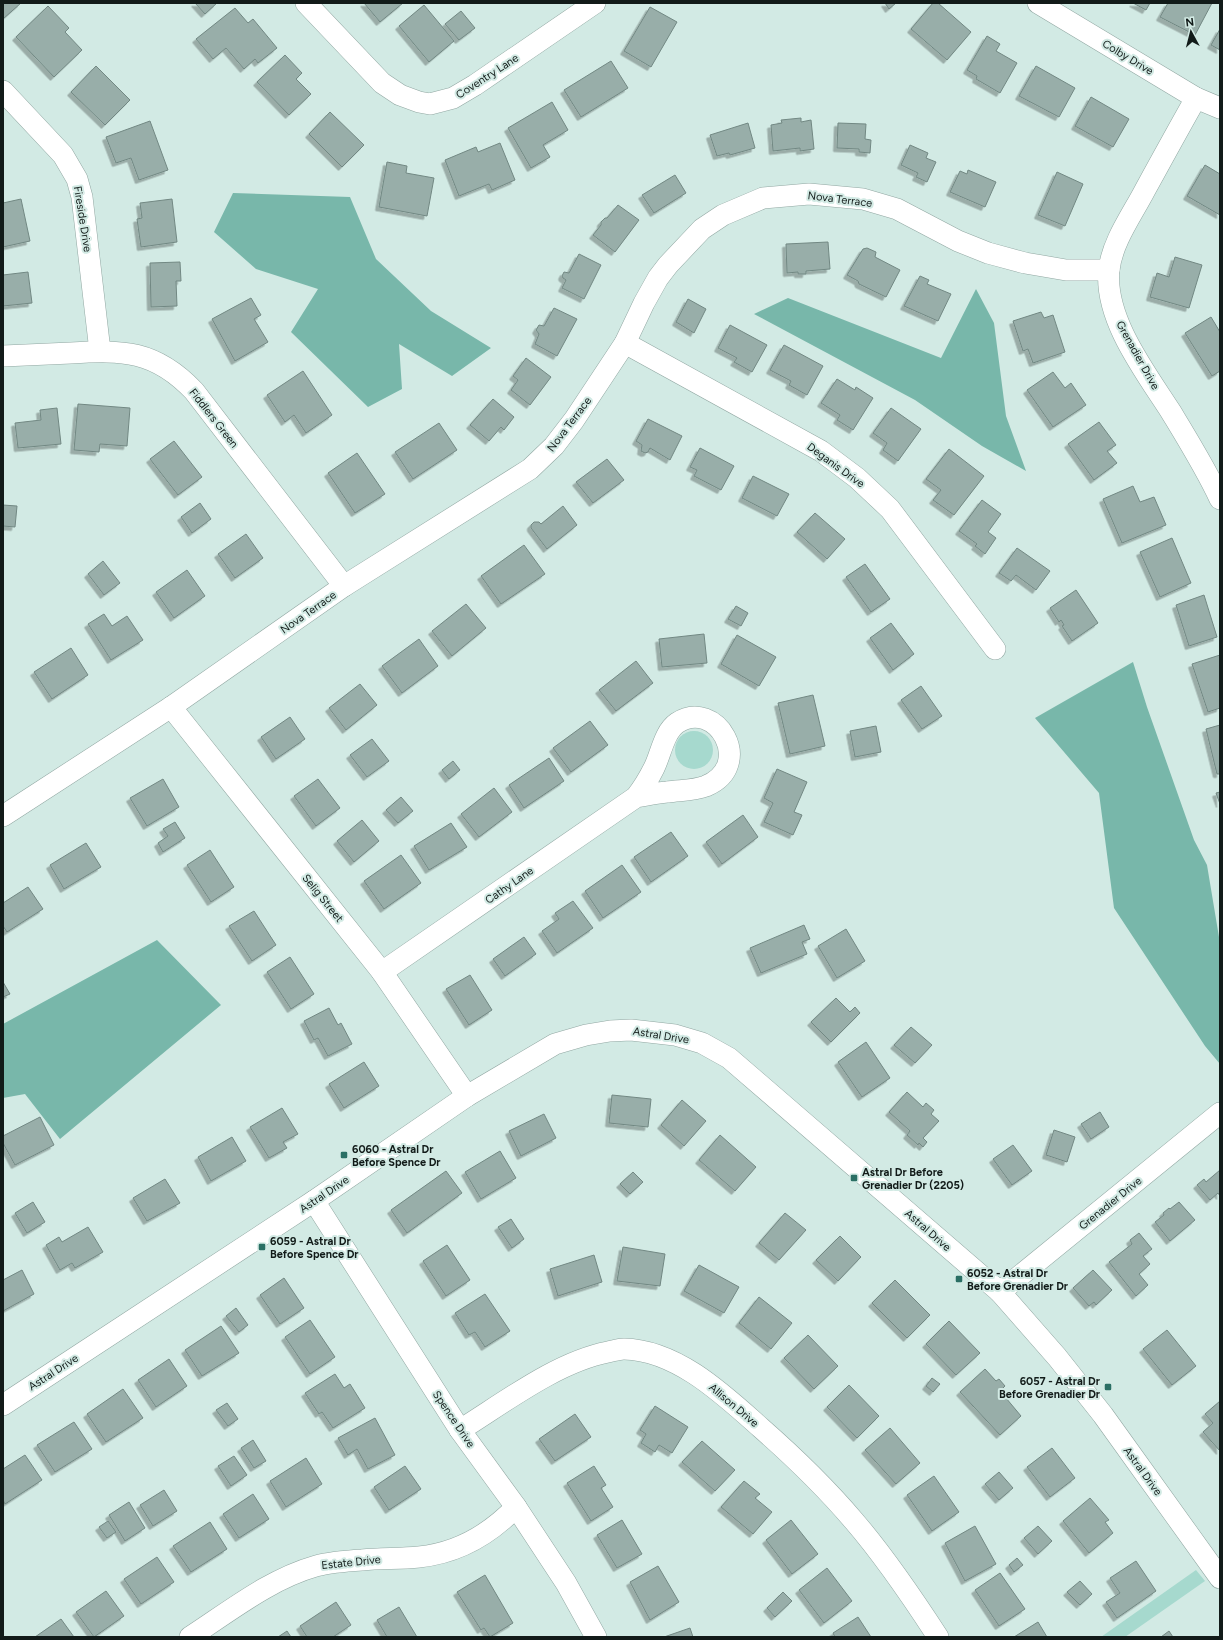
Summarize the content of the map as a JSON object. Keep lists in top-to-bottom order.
{
  "streets": {
    "street": [
      "Colby Drive",
      "Coventry Lane",
      "Nova Terrace",
      "Fireside Drive",
      "Grenadier Drive",
      "Fiddlers Green",
      "Deganis Drive",
      "Cathy Lane",
      "Selig Street",
      "Astral Drive",
      "Allison Drive",
      "Spence Drive",
      "Estate Drive"
    ]
  },
  "crossings": [
    ["Colby Drive", "Grenadier Drive"],
    ["Nova Terrace", "Grenadier Drive"],
    ["Nova Terrace", "Fiddlers Green"],
    ["Nova Terrace", "Deganis Drive"],
    ["Nova Terrace", "Selig Street"],
    ["Fireside Drive", "Fiddlers Green"],
    ["Grenadier Drive", "Astral Drive"],
    ["Cathy Lane", "Selig Street"],
    ["Selig Street", "Astral Drive"],
    ["Astral Drive", "Spence Drive"],
    ["Allison Drive", "Spence Drive"],
    ["Spence Drive", "Estate Drive"]
  ],
  "places": {
    "transit": [
      "6060 - Astral Dr Before Spence Dr",
      "Astral Dr Before Grenadier Dr (2205)",
      "6059 - Astral Dr Before Spence Dr",
      "6052 - Astral Dr Before Grenadier Dr",
      "6057 - Astral Dr Before Grenadier Dr"
    ]
  },
  "north": "top"
}
